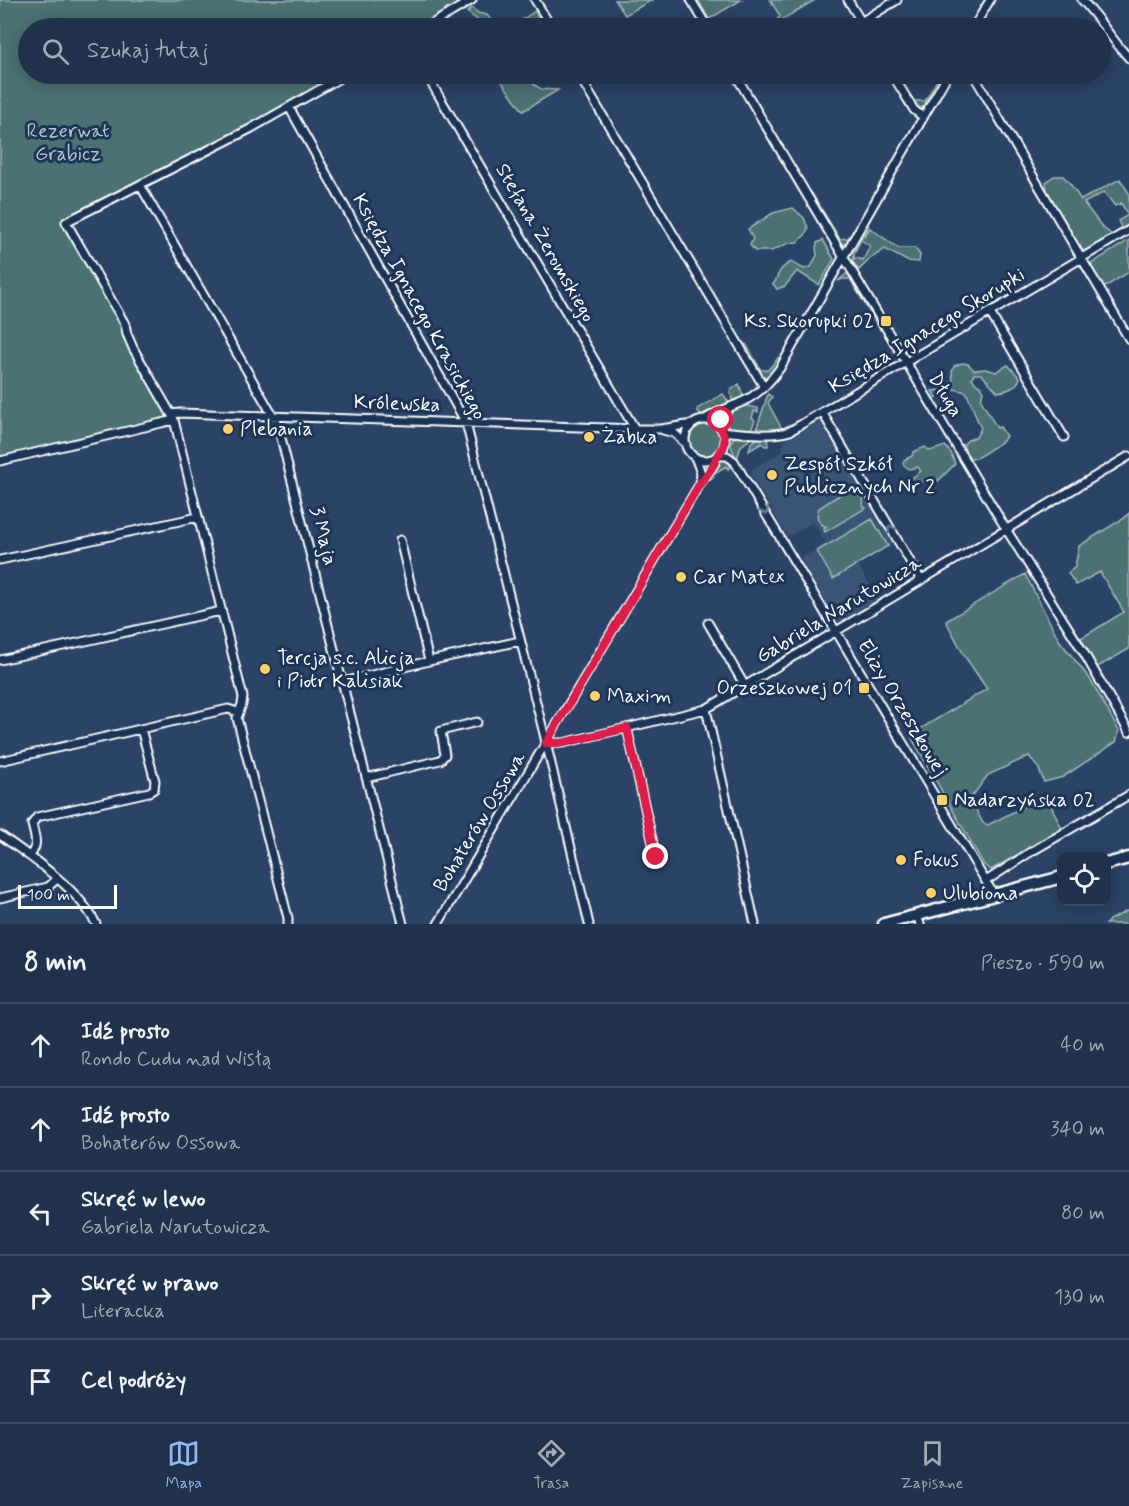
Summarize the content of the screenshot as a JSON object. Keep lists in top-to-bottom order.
{
  "streets": {
    "street": [
      "Stefana Żeromskiego",
      "Księdza Ignacego Krasickiego",
      "Księdza Ignacego Skorupki",
      "Długa",
      "Królewska",
      "3 Maja",
      "Gabriela Narutowicza",
      "Elizy Orzeszkowej",
      "Bohaterów Ossowa"
    ]
  },
  "crossings": [
    ["Stefana Żeromskiego", "Królewska"],
    ["Księdza Ignacego Krasickiego", "Królewska"],
    ["Księdza Ignacego Krasickiego", "Gabriela Narutowicza"],
    ["Księdza Ignacego Krasickiego", "Bohaterów Ossowa"],
    ["Księdza Ignacego Skorupki", "Długa"],
    ["Księdza Ignacego Skorupki", "Królewska"],
    ["Księdza Ignacego Skorupki", "Elizy Orzeszkowej"],
    ["Księdza Ignacego Skorupki", "Bohaterów Ossowa"],
    ["Długa", "Gabriela Narutowicza"],
    ["Królewska", "3 Maja"],
    ["Królewska", "Elizy Orzeszkowej"],
    ["Królewska", "Bohaterów Ossowa"],
    ["Gabriela Narutowicza", "Elizy Orzeszkowej"],
    ["Gabriela Narutowicza", "Bohaterów Ossowa"],
    ["Elizy Orzeszkowej", "Bohaterów Ossowa"]
  ],
  "one_way": ["Elizy Orzeszkowej"],
  "parks": ["Rezerwat Grabicz"],
  "places": {
    "transit": ["Ks. Skorupki 02", "Orzeszkowej 01", "Nadarzyńska 02"],
    "other": [
      "Plebania",
      "Żabka",
      "Zespół Szkół Publicznych Nr 2",
      "Car Matex",
      "Tercja s.c. Alicja i Piotr Kalisiak",
      "Maxim",
      "Fokus",
      "Ulubiona"
    ]
  },
  "scale_bar": "100 m",
  "page": {
    "search": "Szukaj tutaj",
    "scale": "100 m",
    "heading": ["8 min", "Pieszo · 590 m"],
    "list": [
      ["Idź prosto", "Rondo Cudu nad Wisłą", "40 m"],
      ["Idź prosto", "Bohaterów Ossowa", "340 m"],
      ["Skręć w lewo", "Gabriela Narutowicza", "80 m"],
      ["Skręć w prawo", "Literacka", "130 m"],
      "Cel podróży"
    ],
    "nav": ["Mapa", "Trasa", "Zapisane"]
  }
}
